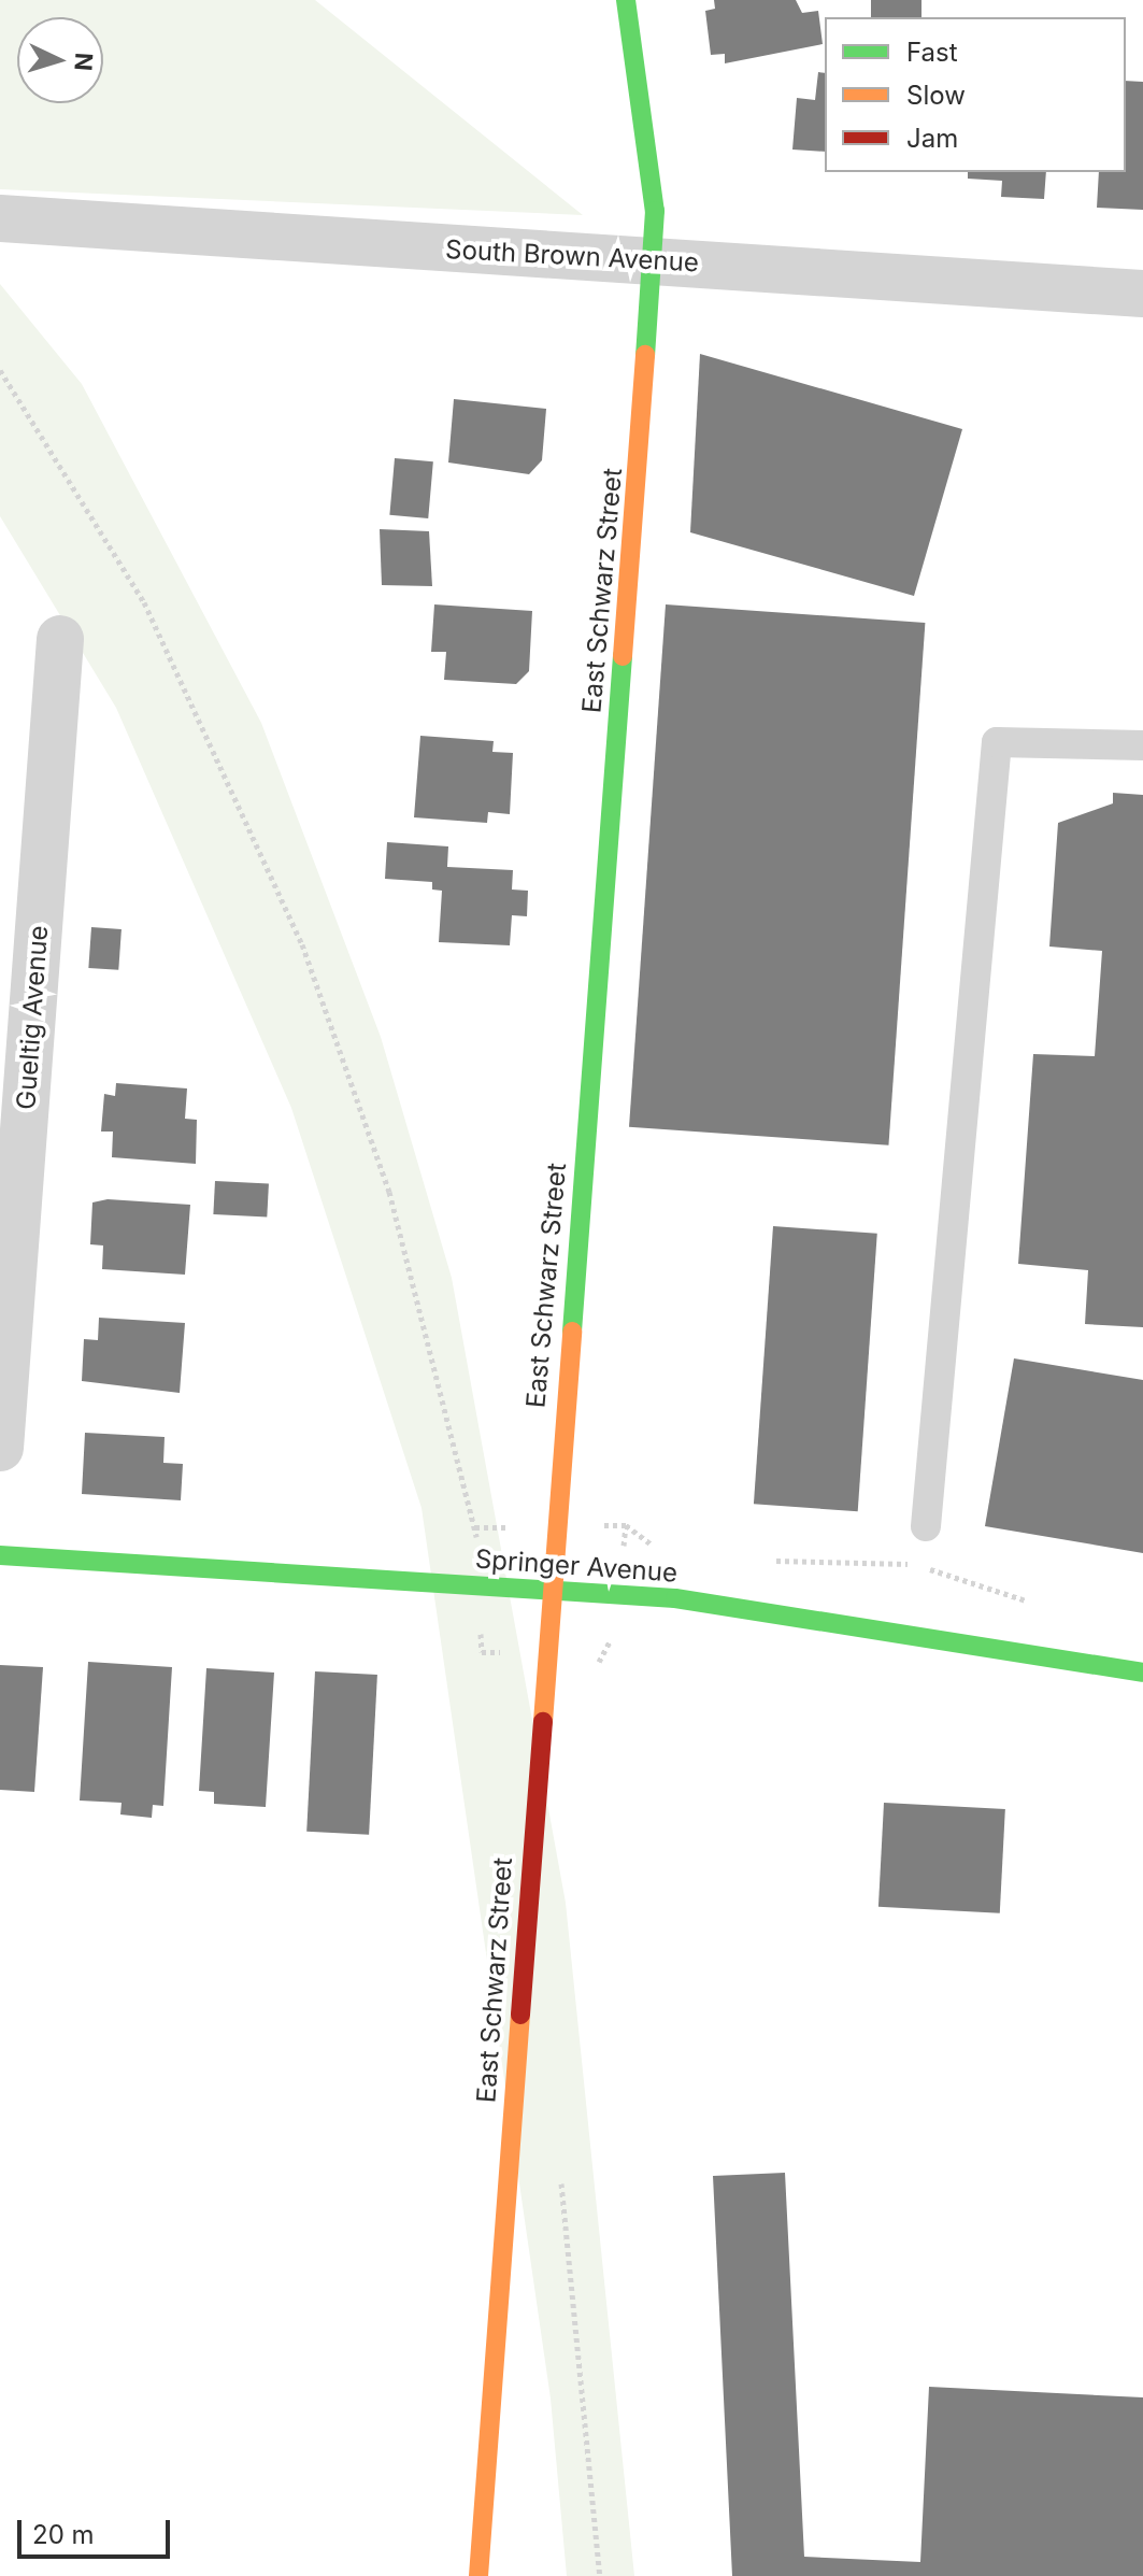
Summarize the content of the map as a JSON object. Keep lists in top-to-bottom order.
{
  "streets": {
    "street": [
      "South Brown Avenue",
      "East Schwarz Street",
      "Gueltig Avenue",
      "Springer Avenue"
    ]
  },
  "crossings": [
    ["South Brown Avenue", "East Schwarz Street"],
    ["East Schwarz Street", "Springer Avenue"]
  ],
  "legend": ["Fast", "Slow", "Jam"],
  "scale_bar": "20 m",
  "north": "right"
}
